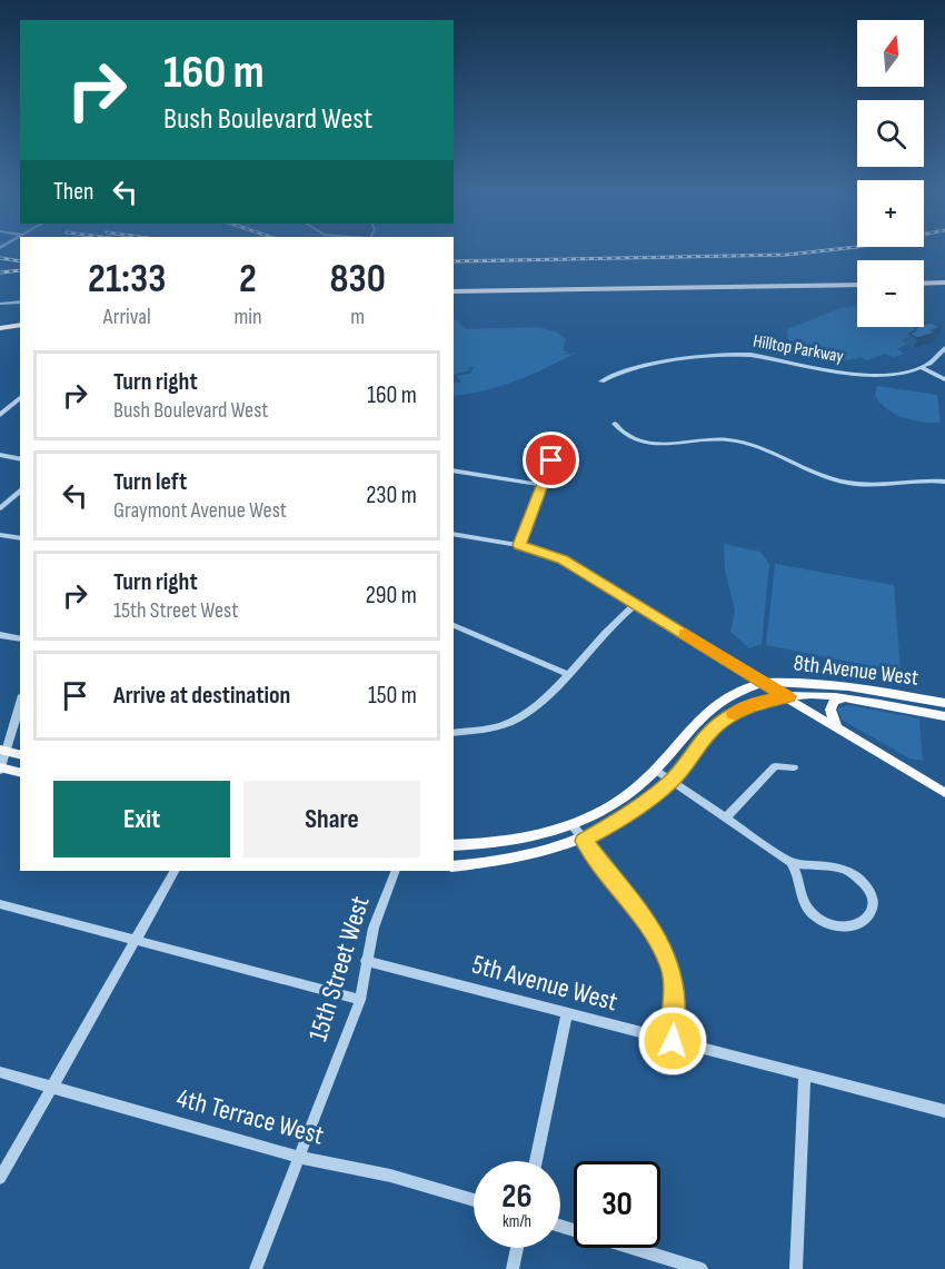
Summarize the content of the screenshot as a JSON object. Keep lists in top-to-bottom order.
{
  "streets": {
    "main road": ["8th Avenue West"],
    "street": [
      "Hilltop Parkway",
      "15th Street West",
      "5th Avenue West",
      "4th Terrace West"
    ]
  },
  "crossings": [
    ["15th Street West", "5th Avenue West"],
    ["15th Street West", "4th Terrace West"]
  ],
  "north": "top",
  "page": {
    "map_buttons": ["+", "−"],
    "turn": ["160 m", "Bush Boulevard West"],
    "then": "Then",
    "eta": [
      "21:33",
      "Arrival",
      "2",
      "min",
      "830",
      "m"
    ],
    "list": [
      {
        "name": "Turn right",
        "note": "Bush Boulevard West",
        "value": "160 m"
      },
      {
        "name": "Turn left",
        "note": "Graymont Avenue West",
        "value": "230 m"
      },
      {
        "name": "Turn right",
        "note": "15th Street West",
        "value": "290 m"
      },
      {
        "name": "Arrive at destination",
        "value": "150 m"
      }
    ],
    "buttons": ["Exit", "Share"],
    "speed": "26 km/h",
    "limit": "30"
  }
}
